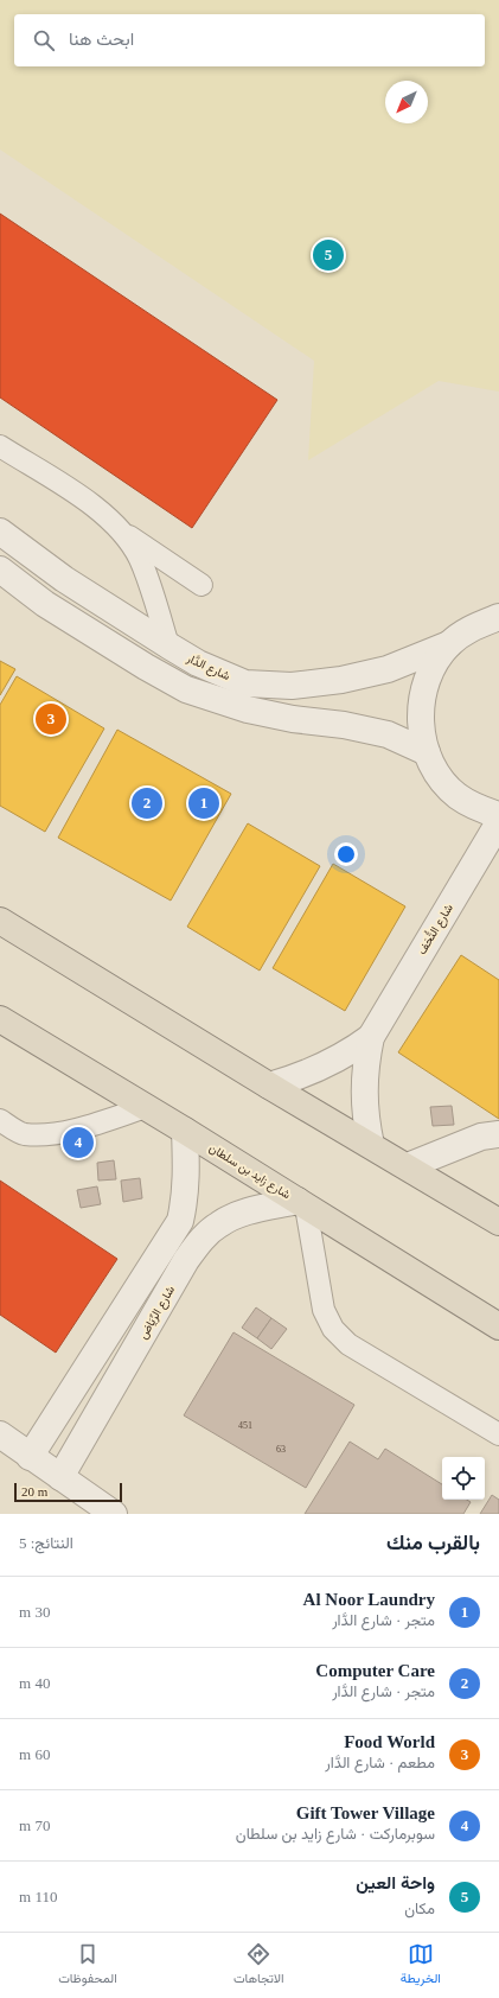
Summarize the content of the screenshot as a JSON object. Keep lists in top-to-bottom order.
{
  "streets": {
    "highway": ["شارع زايد بن سلطان"],
    "street": ["شارع الدَّار", "شارع التُّحَف", "شارع الرِّيَاض"]
  },
  "crossings": [
    ["شارع زايد بن سلطان", "شارع الرِّيَاض"]
  ],
  "house_numbers": ["451", "63"],
  "scale_bar": "20 m",
  "north": "bottom left",
  "page": {
    "search": "ابحث هنا",
    "pins": [
      "5",
      "3",
      "1",
      "2",
      "4"
    ],
    "scale": "20 m",
    "heading": ["بالقرب منك", "النتائج: 5"],
    "list": [
      {
        "mark": "1",
        "name": "Al Noor Laundry",
        "note": "متجر · شارع الدَّار",
        "value": "30 m"
      },
      {
        "mark": "2",
        "name": "Computer Care",
        "note": "متجر · شارع الدَّار",
        "value": "40 m"
      },
      {
        "mark": "3",
        "name": "Food World",
        "note": "مطعم · شارع الدَّار",
        "value": "60 m"
      },
      {
        "mark": "4",
        "name": "Gift Tower Village",
        "note": "سوبرماركت · شارع زايد بن سلطان",
        "value": "70 m"
      },
      {
        "mark": "5",
        "name": "واحة العين",
        "note": "مكان",
        "value": "110 m"
      }
    ],
    "nav": ["الخريطة", "الاتجاهات", "المحفوظات"]
  }
}
